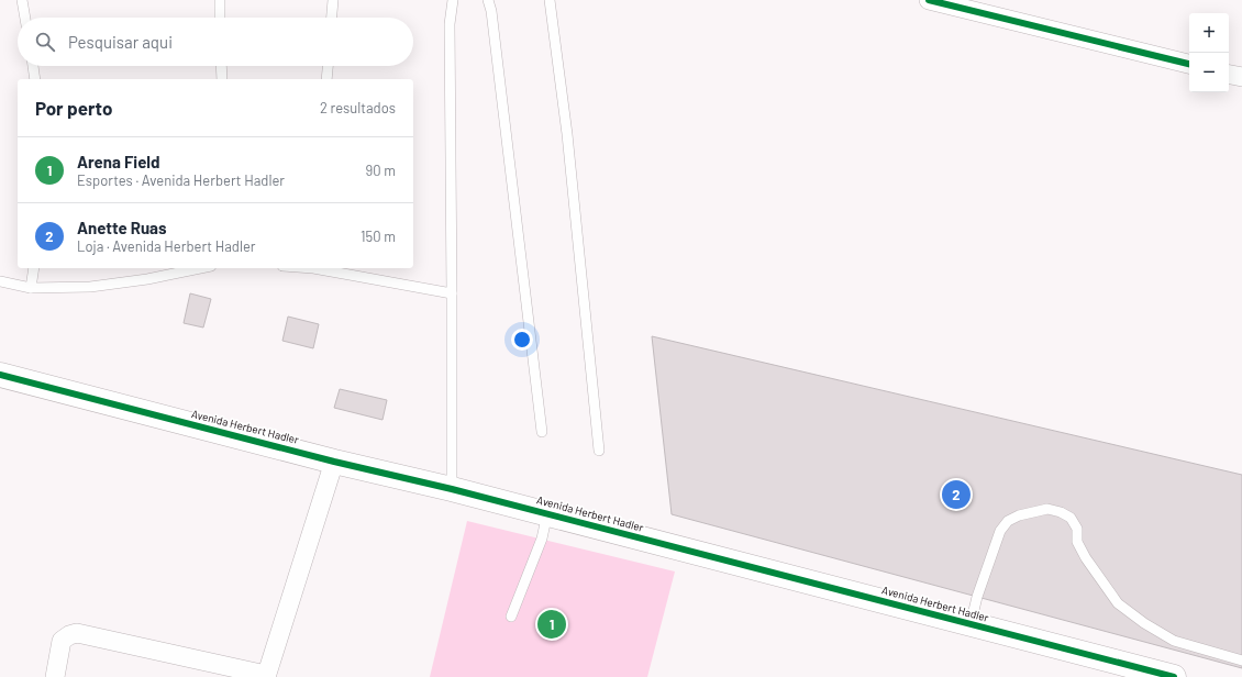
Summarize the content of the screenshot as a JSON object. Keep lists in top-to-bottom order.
{
  "streets": {
    "street": ["Avenida Herbert Hadler"]
  },
  "page": {
    "map_buttons": ["+", "−"],
    "search": "Pesquisar aqui",
    "heading": ["Por perto", "2 resultados"],
    "list": [
      {
        "mark": "1",
        "name": "Arena Field",
        "note": "Esportes · Avenida Herbert Hadler",
        "value": "90 m"
      },
      {
        "mark": "2",
        "name": "Anette Ruas",
        "note": "Loja · Avenida Herbert Hadler",
        "value": "150 m"
      }
    ],
    "pins": ["2", "1"]
  }
}
